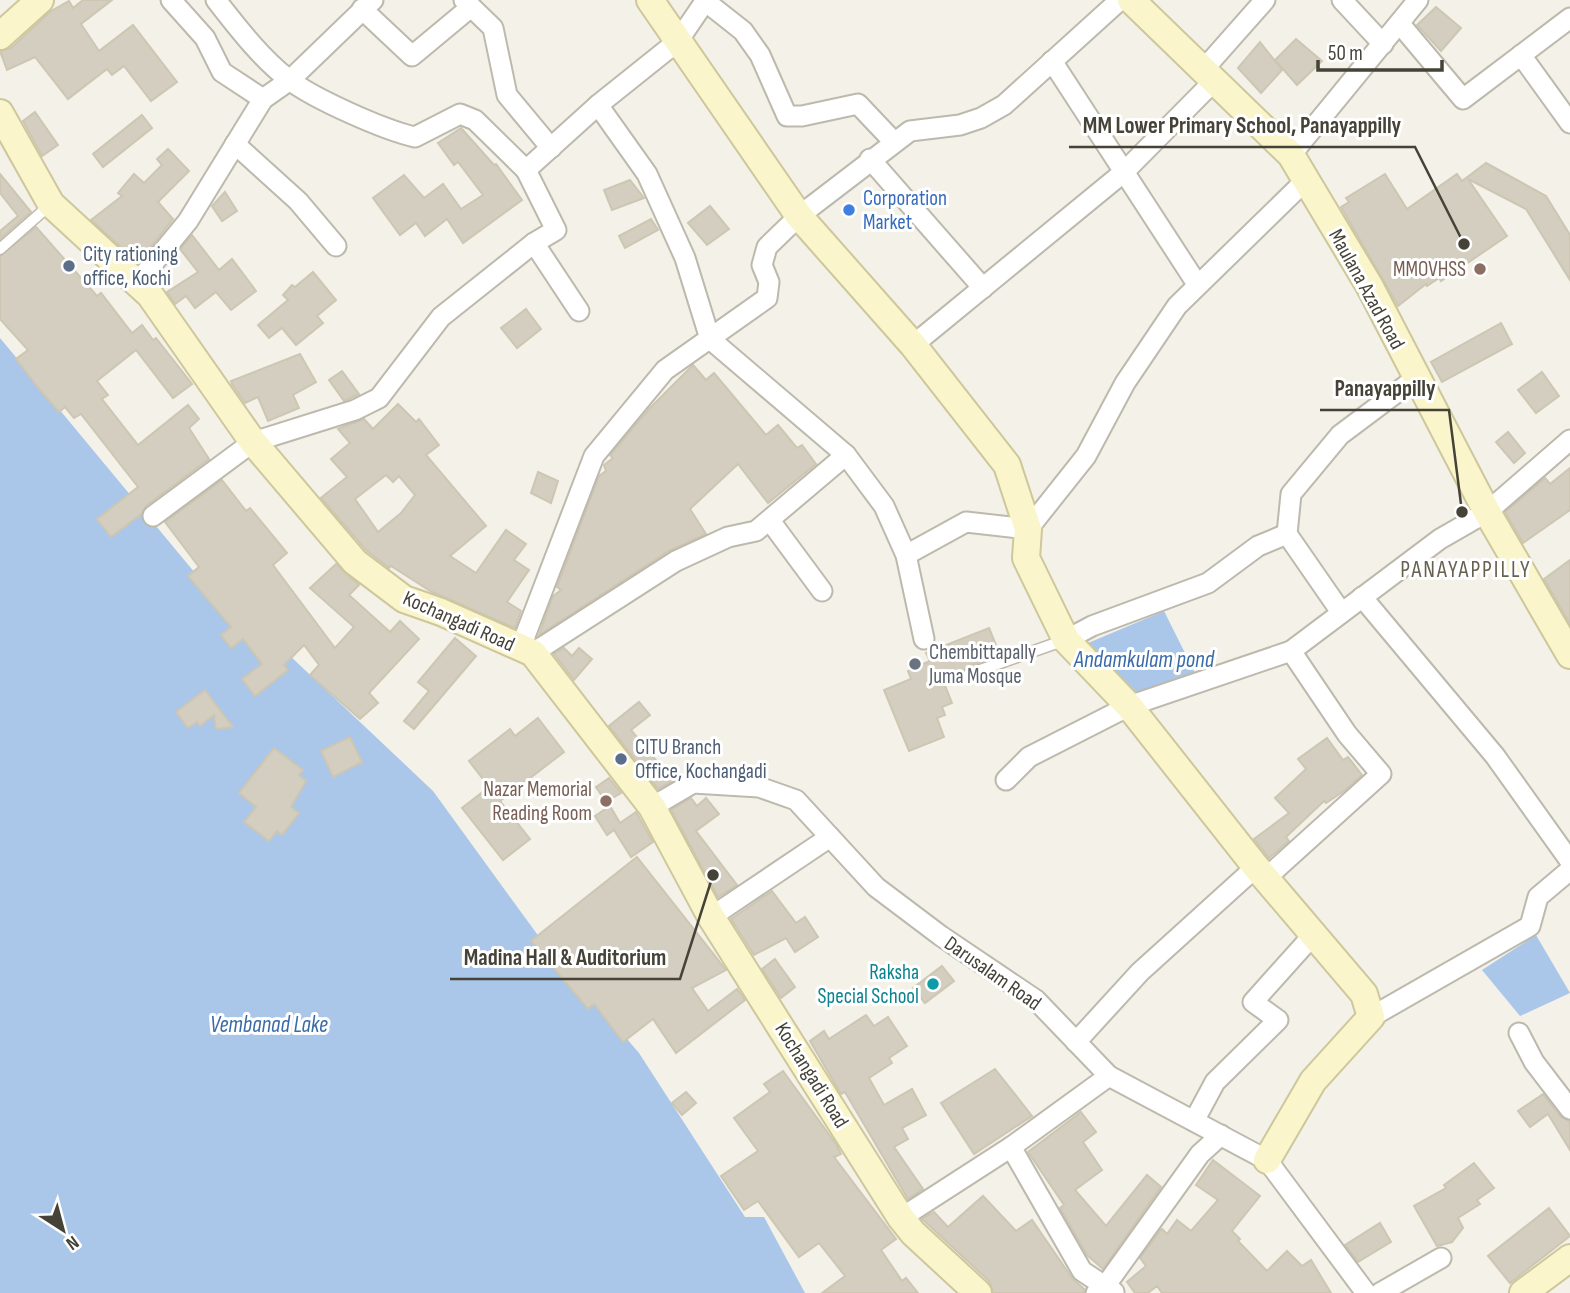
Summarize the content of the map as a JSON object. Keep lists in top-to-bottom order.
{
  "streets": {
    "street": ["Maulana Azad Road", "Kochangadi Road", "Darusalam Road"]
  },
  "crossings": [
    ["Kochangadi Road", "Darusalam Road"]
  ],
  "districts": ["PANAYAPPILLY"],
  "water": ["Andamkulam pond", "Vembanad Lake"],
  "places": [
    "Corporation Market",
    "MM Lower Primary School, Panayappilly",
    "City rationing office, Kochi",
    "MMOVHSS",
    "Panayappilly",
    "Chembittapally Juma Mosque",
    "CITU Branch Office, Kochangadi",
    "Nazar Memorial Reading Room",
    "Madina Hall & Auditorium",
    "Raksha Special School"
  ],
  "scale_bar": "50 m",
  "north": "bottom right"
}
